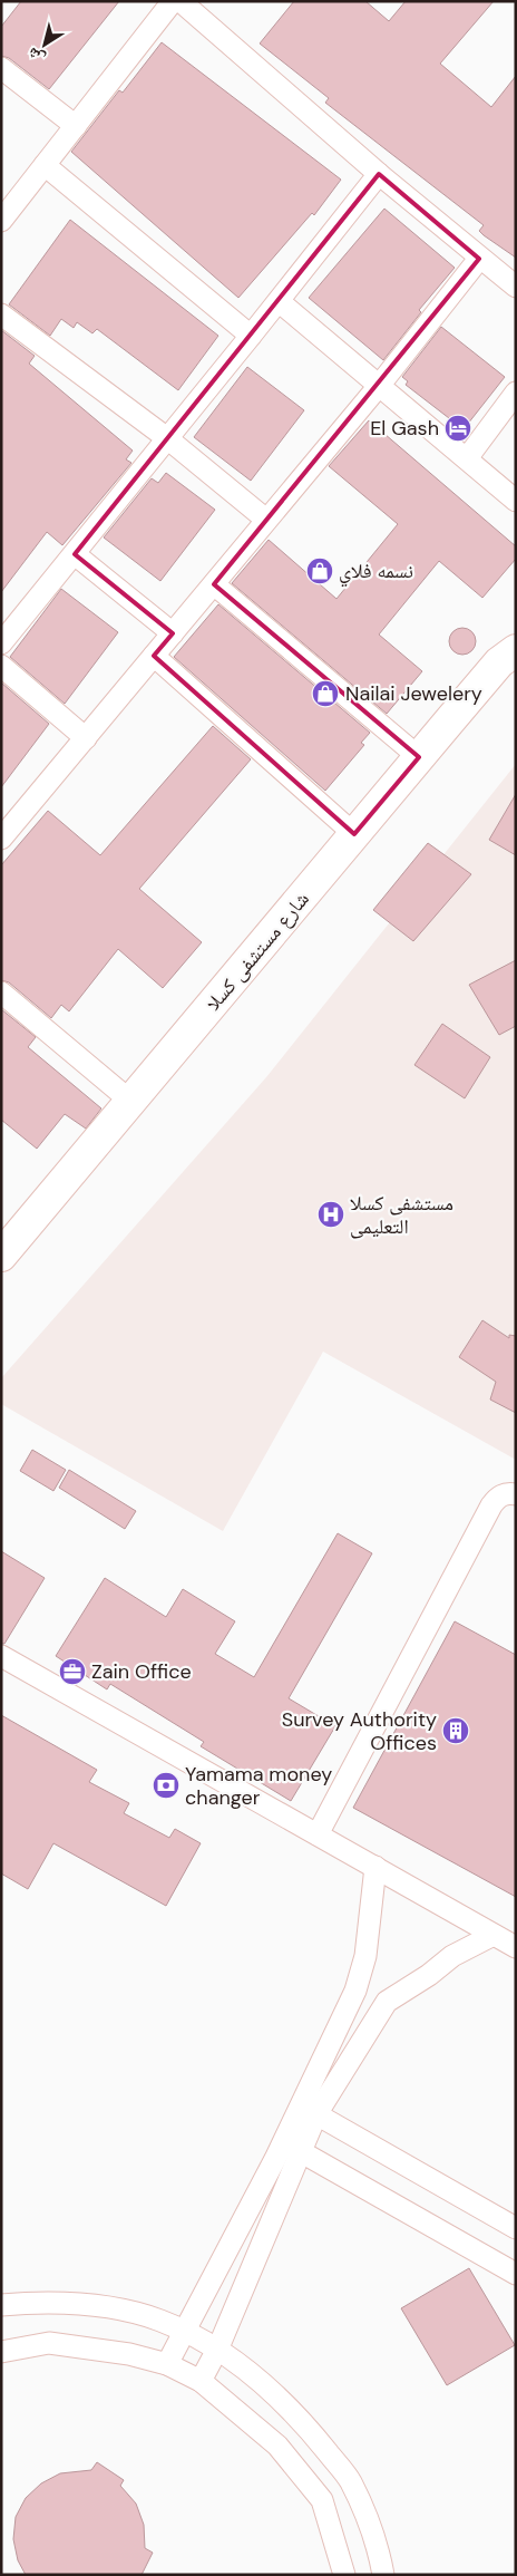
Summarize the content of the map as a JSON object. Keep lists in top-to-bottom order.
{
  "streets": {
    "main road": ["شارع مستشفى كسلا"]
  },
  "places": {
    "hotel": ["El Gash"],
    "shop": ["نسمه فلاي", "Nailai Jewelery"],
    "hospital": ["مستشفى كسلا التعليمى"],
    "office": ["Zain Office"],
    "building": ["Survey Authority Offices"],
    "bank": ["Yamama money changer"]
  },
  "north": "bottom left"
}
